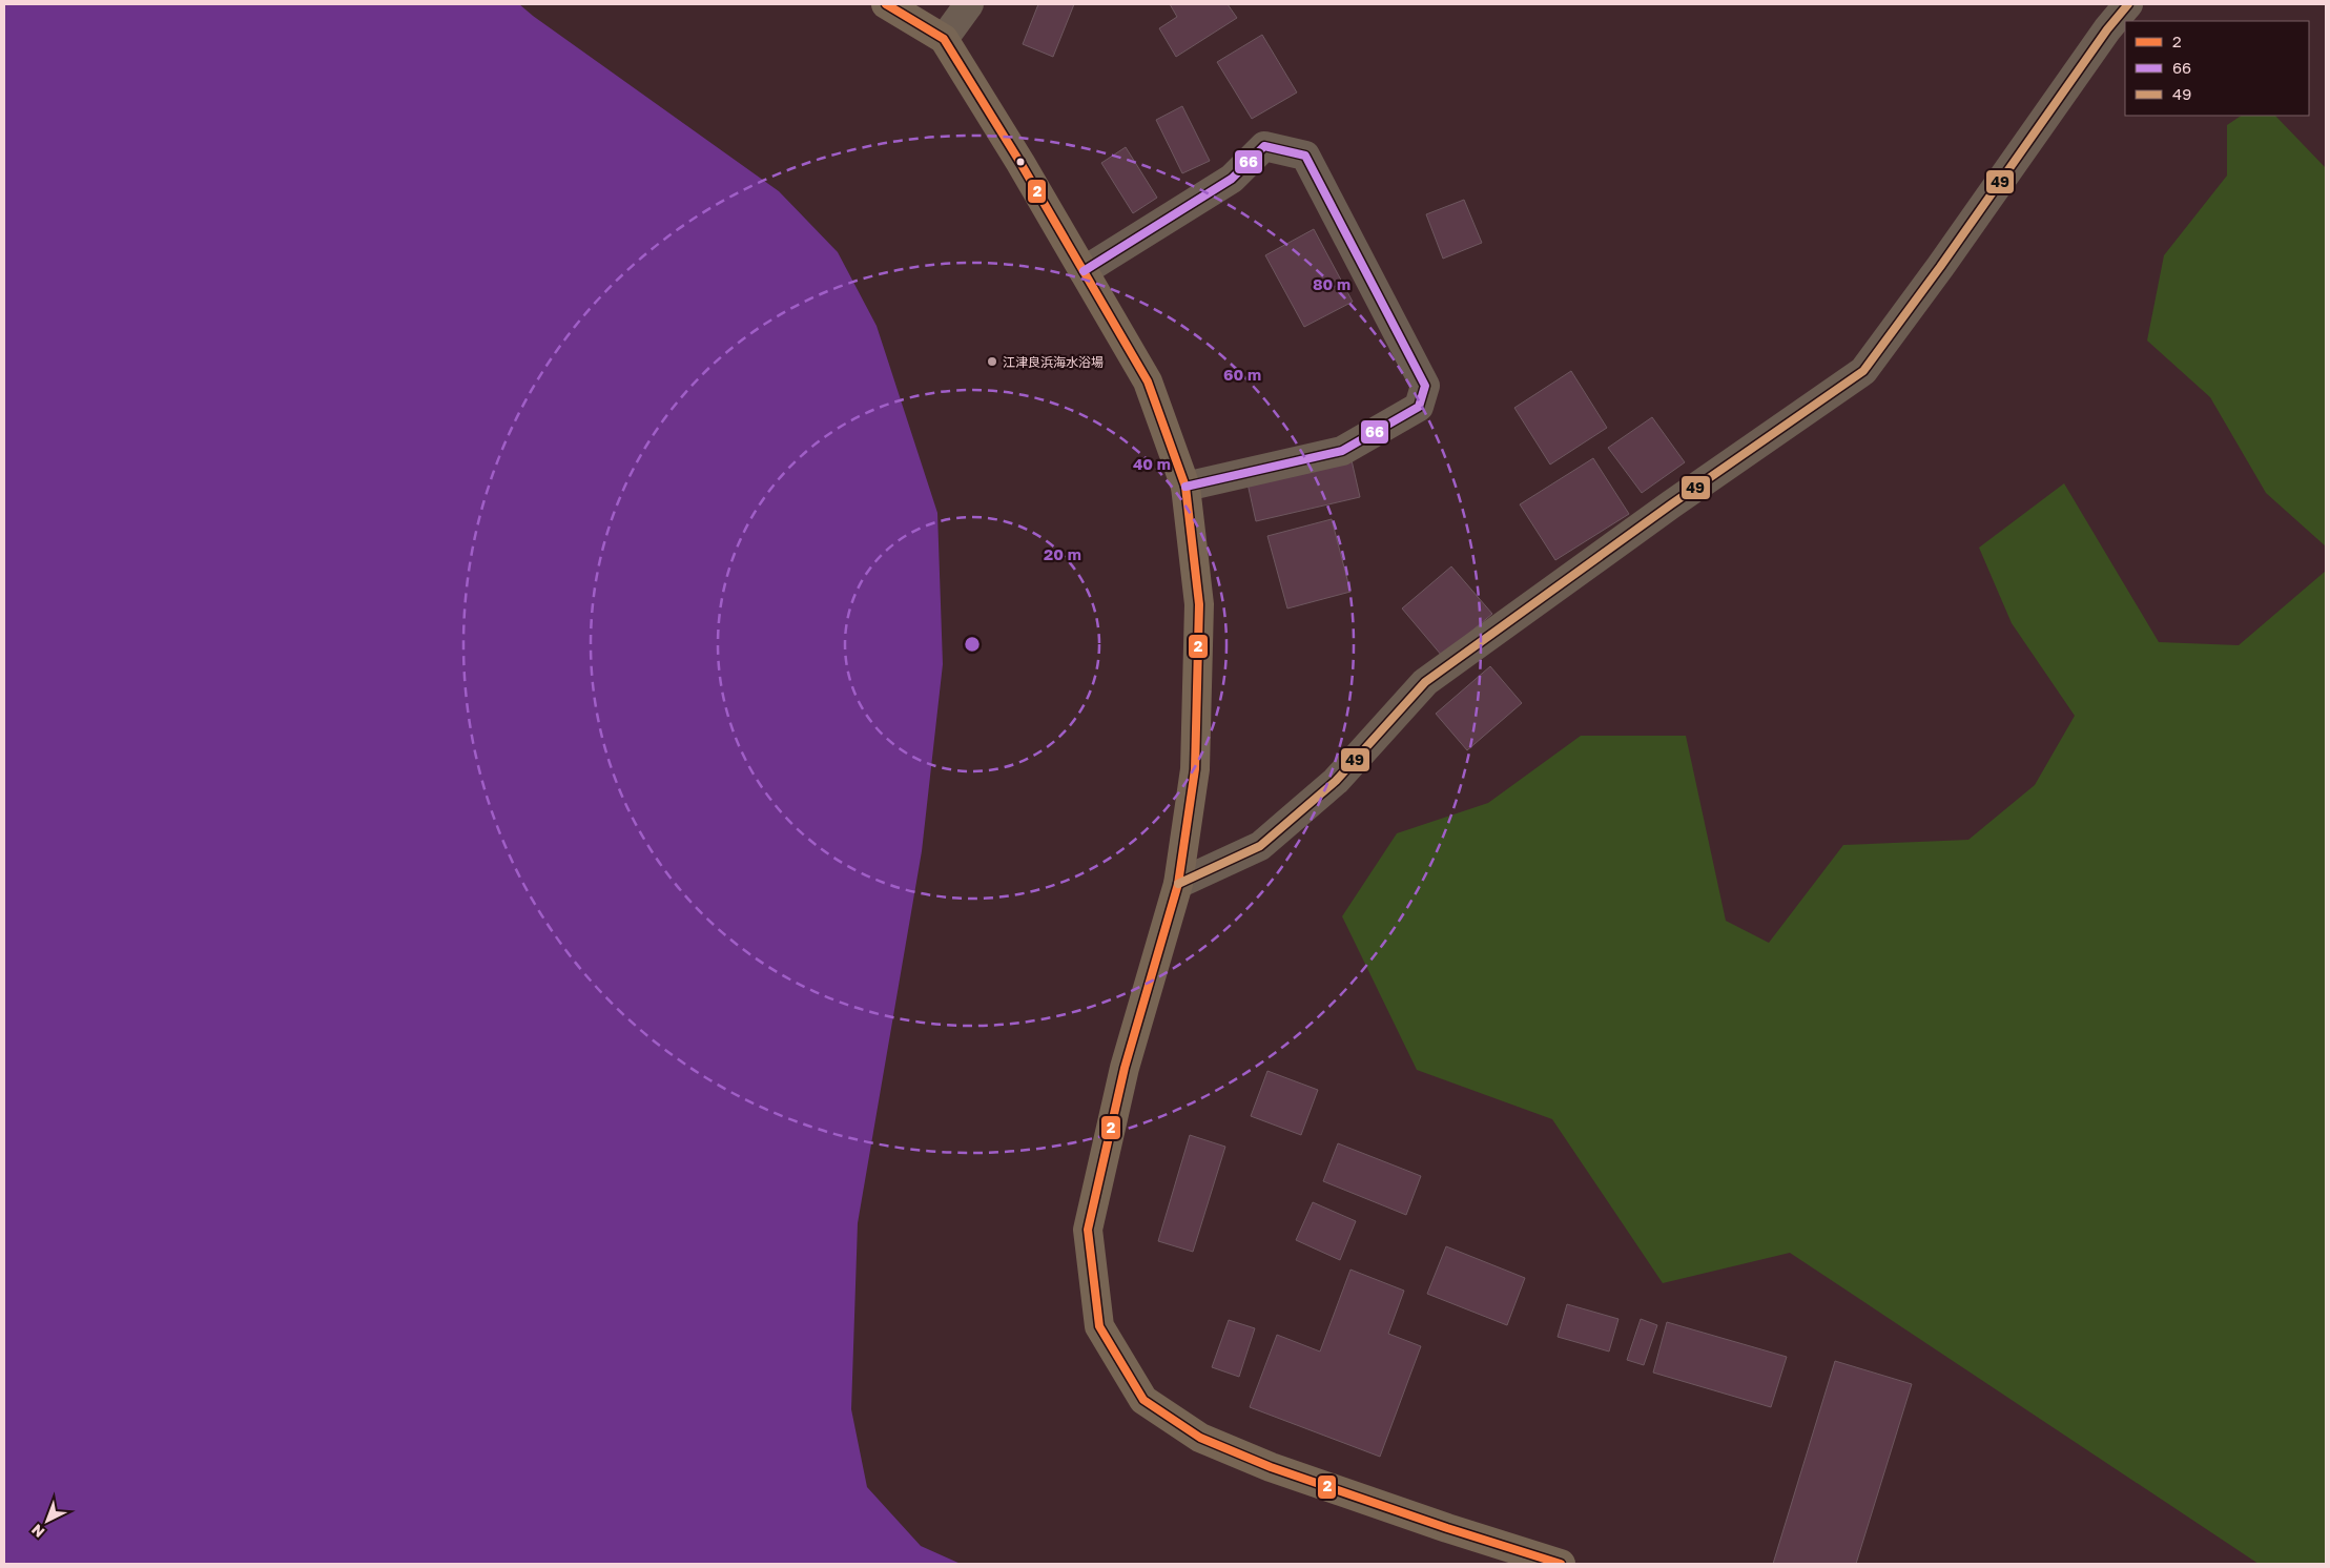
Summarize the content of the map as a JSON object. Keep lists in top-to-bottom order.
{
  "places": ["江津良浜海水浴場"],
  "lines": ["transit line 2", "transit line 49", "transit line 66"],
  "legend": ["2", "66", "49"],
  "north": "bottom left",
  "rings": [
    "80 m",
    "60 m",
    "40 m",
    "20 m"
  ]
}
